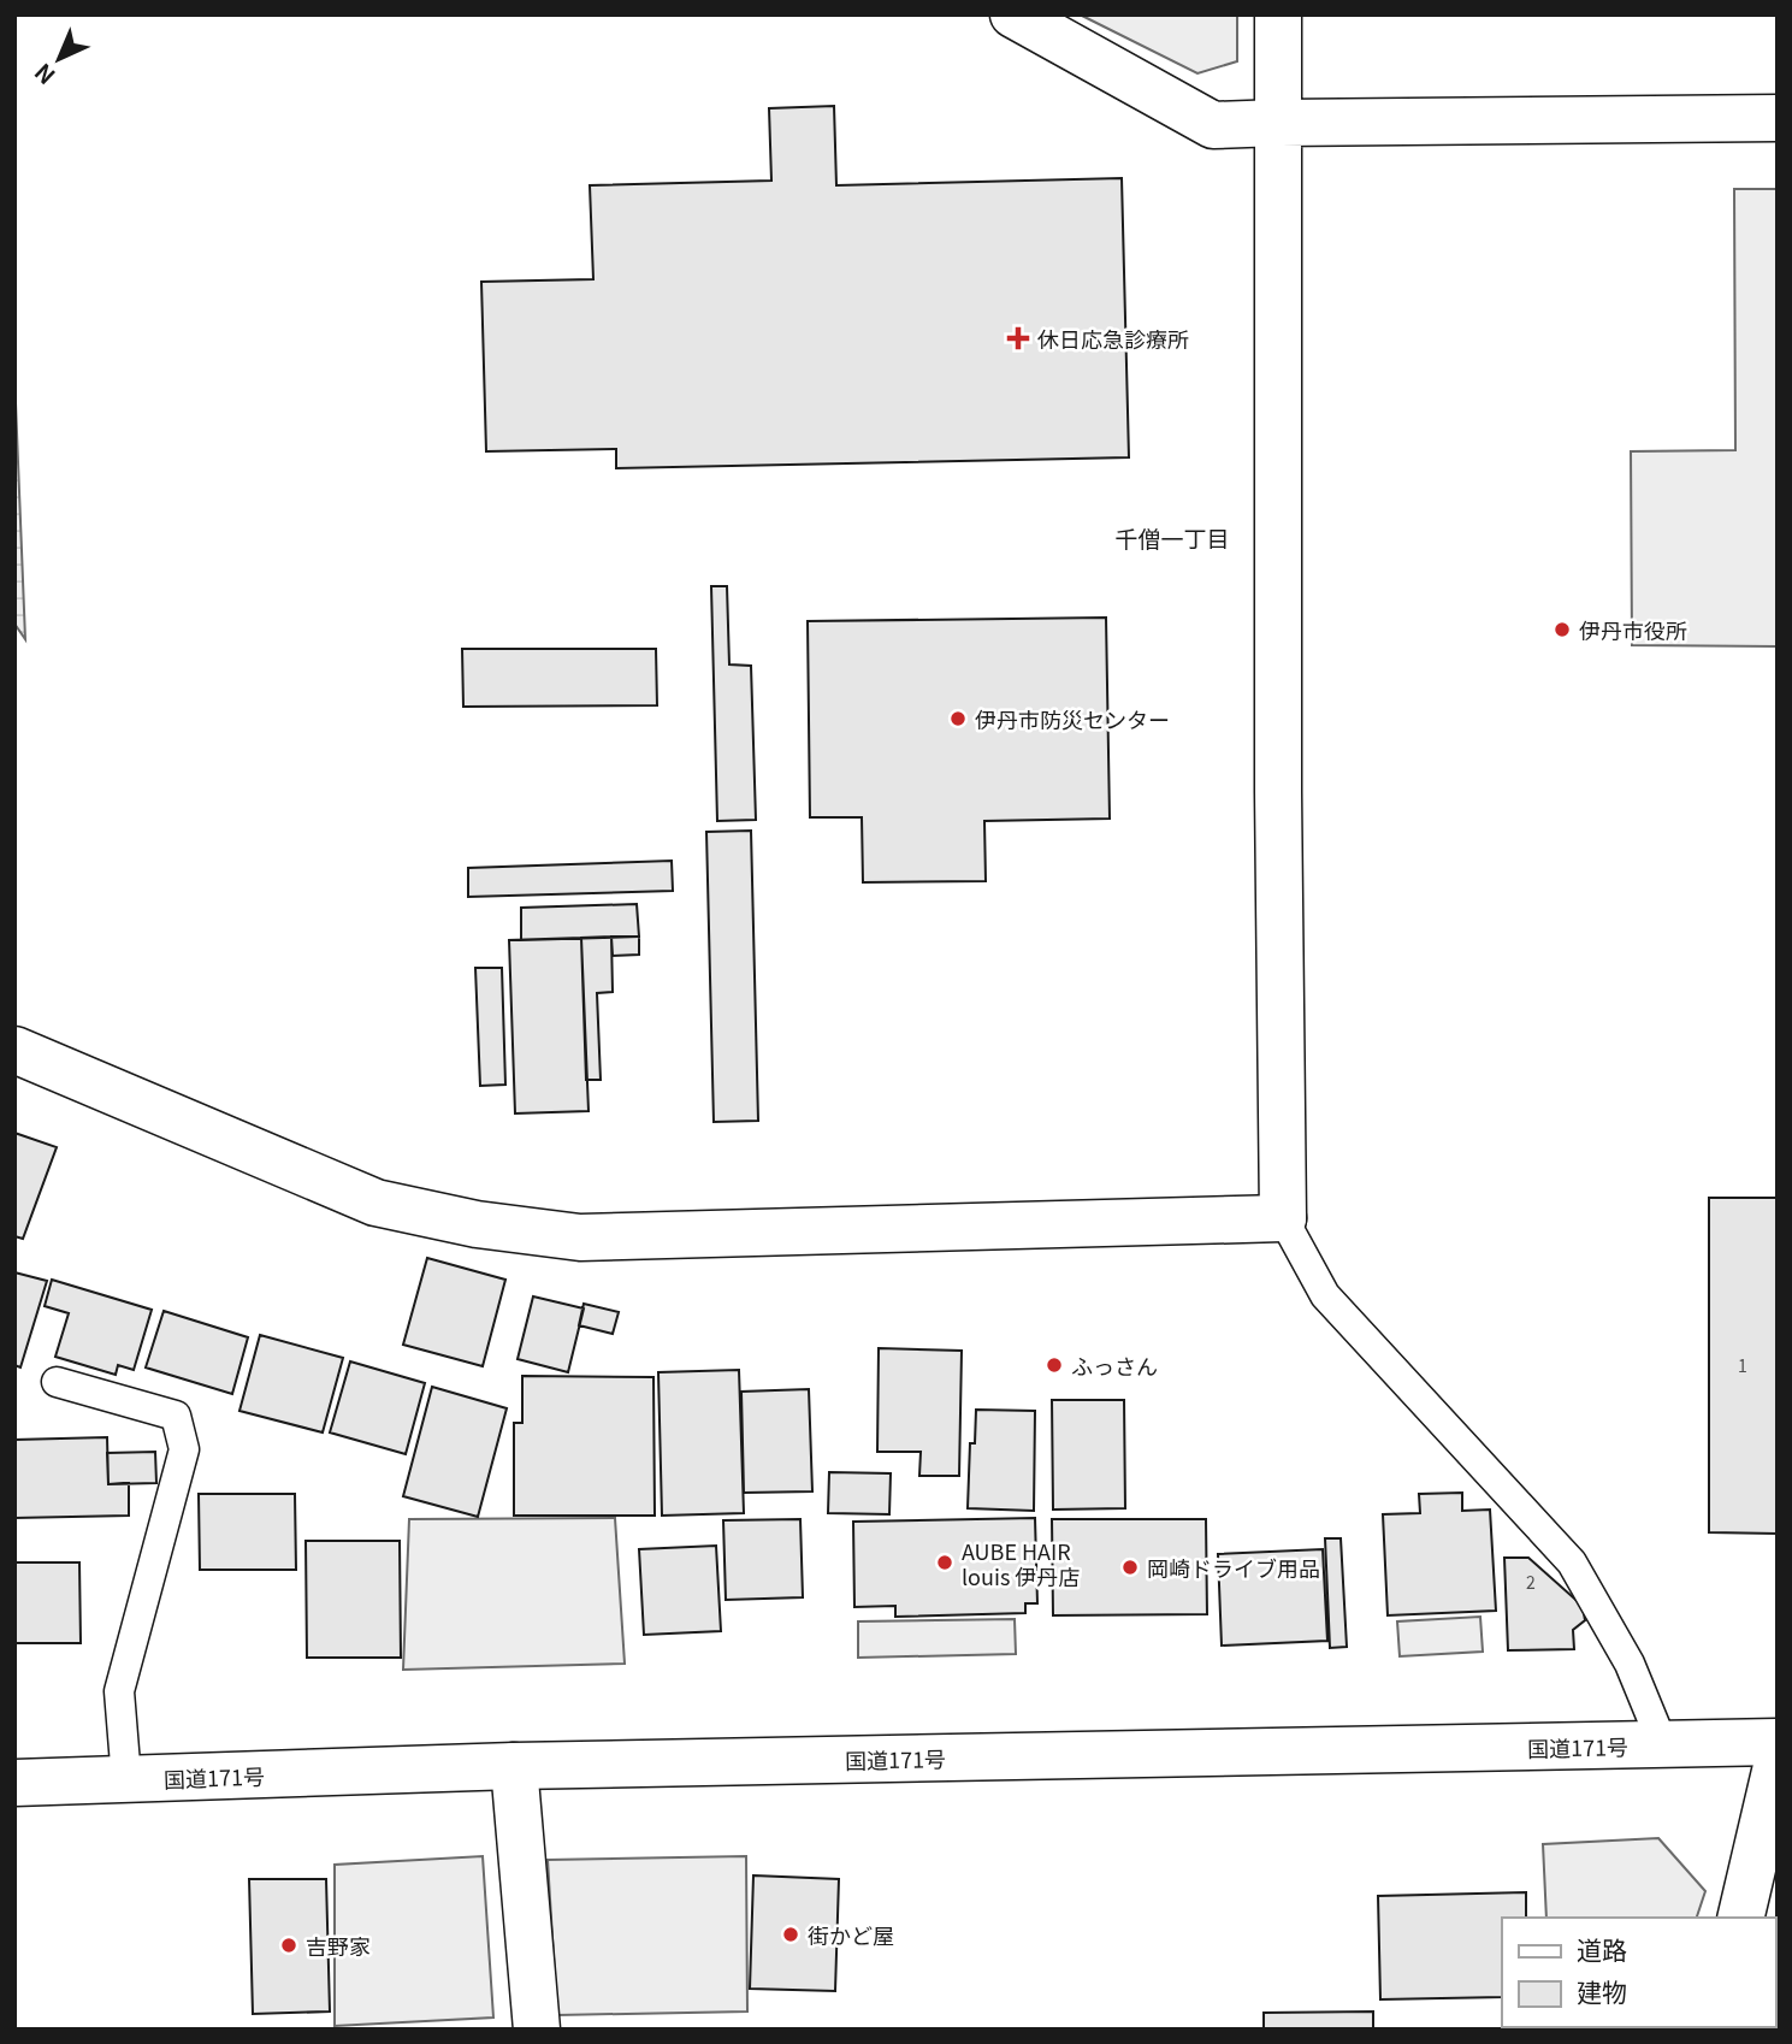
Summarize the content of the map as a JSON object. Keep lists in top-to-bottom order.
{
  "streets": {
    "main road": ["国道171号"]
  },
  "districts": ["千僧一丁目"],
  "places": {
    "health": ["休日応急診療所"],
    "other": [
      "伊丹市役所",
      "伊丹市防災センター",
      "ふっさん",
      "AUBE HAIR louis 伊丹店",
      "岡崎ドライブ用品",
      "街かど屋",
      "吉野家"
    ]
  },
  "house_numbers": ["1", "2"],
  "legend": ["道路", "建物"],
  "north": "bottom left"
}
